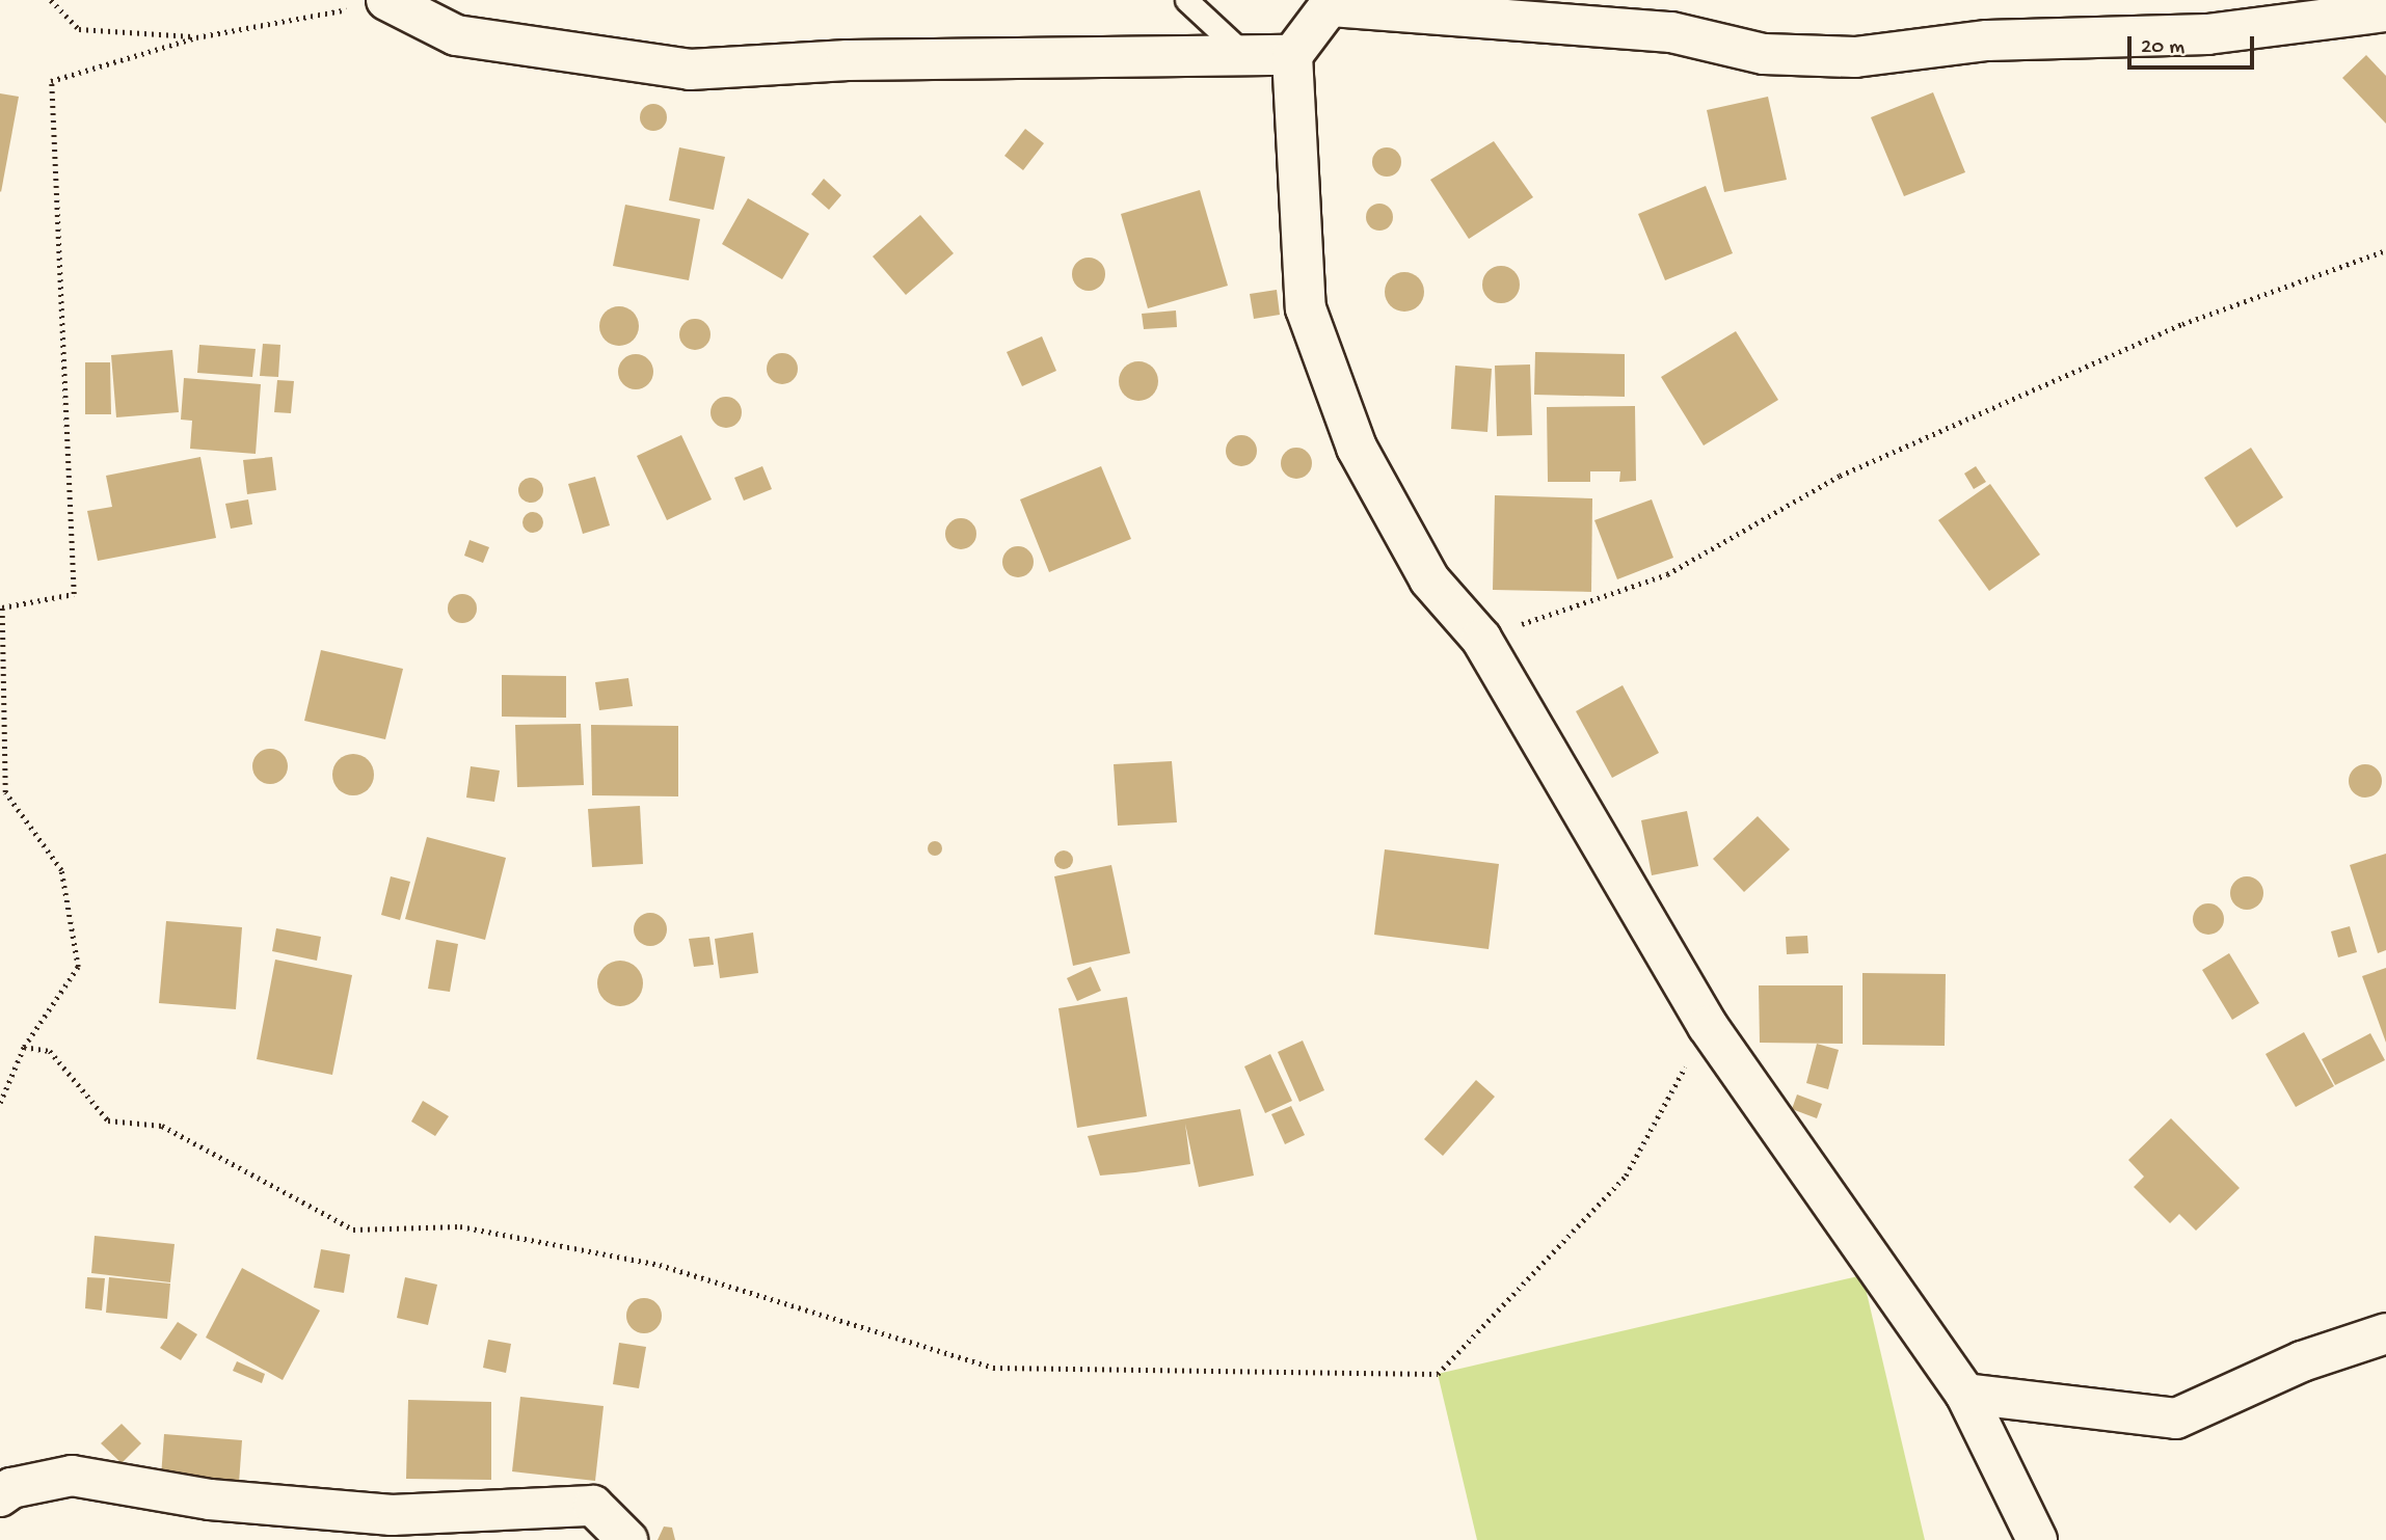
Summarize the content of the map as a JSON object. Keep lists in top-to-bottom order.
{
  "scale_bar": "20 m"
}
